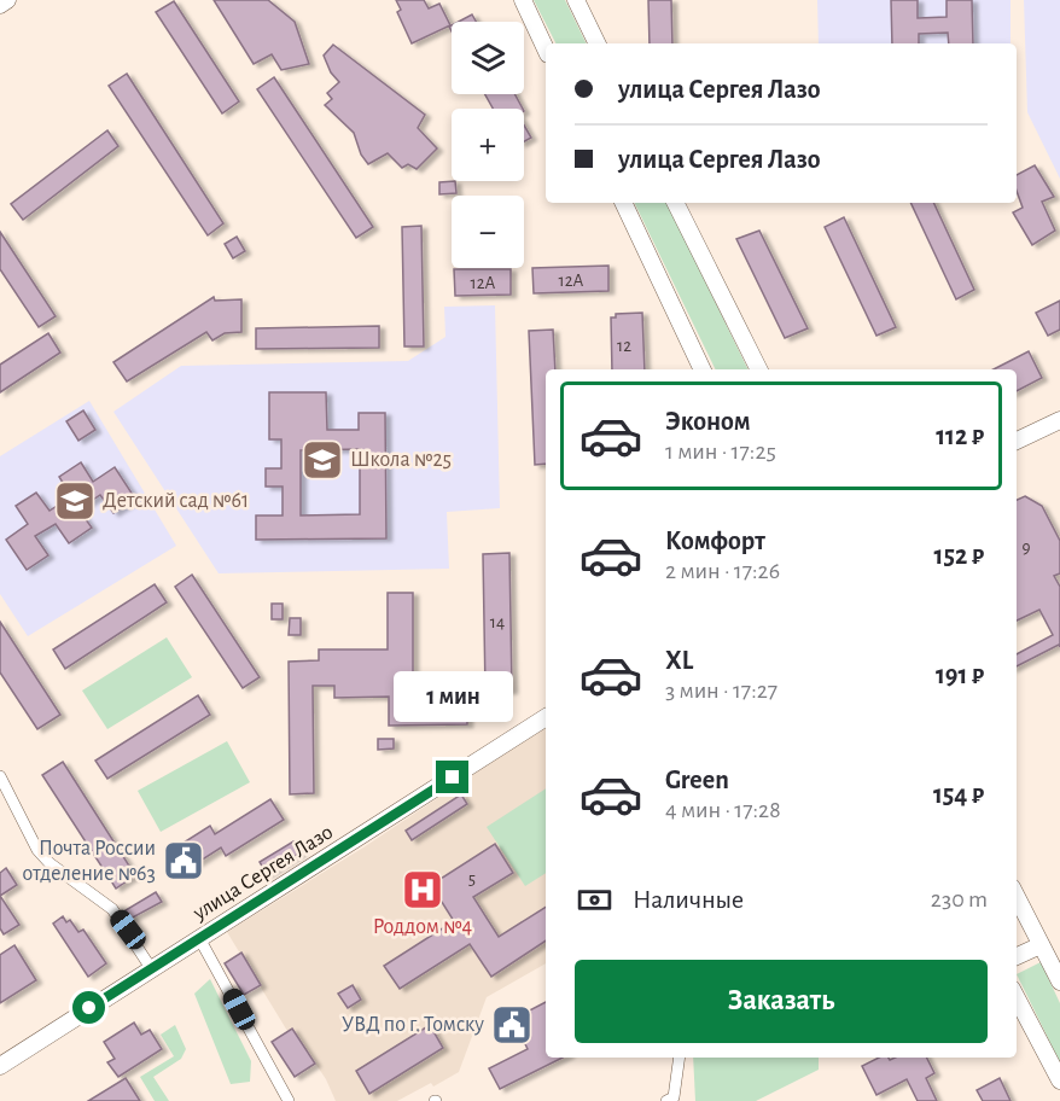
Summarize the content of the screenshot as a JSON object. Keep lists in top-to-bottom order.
{
  "streets": {
    "street": ["улица Сергея Лазо"]
  },
  "places": {
    "school or university": ["Школа №25", "Детский сад №61"],
    "public building": ["Почта России отделение №63", "УВД по г. Томску"],
    "hospital": ["Роддом №4"]
  },
  "house_numbers": [
    "12А",
    "12А",
    "12",
    "9",
    "14",
    "5"
  ],
  "page": {
    "map_buttons": ["+", "−"],
    "banner": ["улица Сергея Лазо", "улица Сергея Лазо"],
    "list": [
      {
        "name": "Эконом",
        "note": "1 мин · 17:25",
        "value": "112 ₽"
      },
      {
        "name": "Комфорт",
        "note": "2 мин · 17:26",
        "value": "152 ₽"
      },
      {
        "name": "XL",
        "note": "3 мин · 17:27",
        "value": "191 ₽"
      },
      {
        "name": "Green",
        "note": "4 мин · 17:28",
        "value": "154 ₽"
      }
    ],
    "bubble": "1 мин",
    "pay": ["Наличные", "230 m"],
    "buttons": "Заказать"
  }
}
